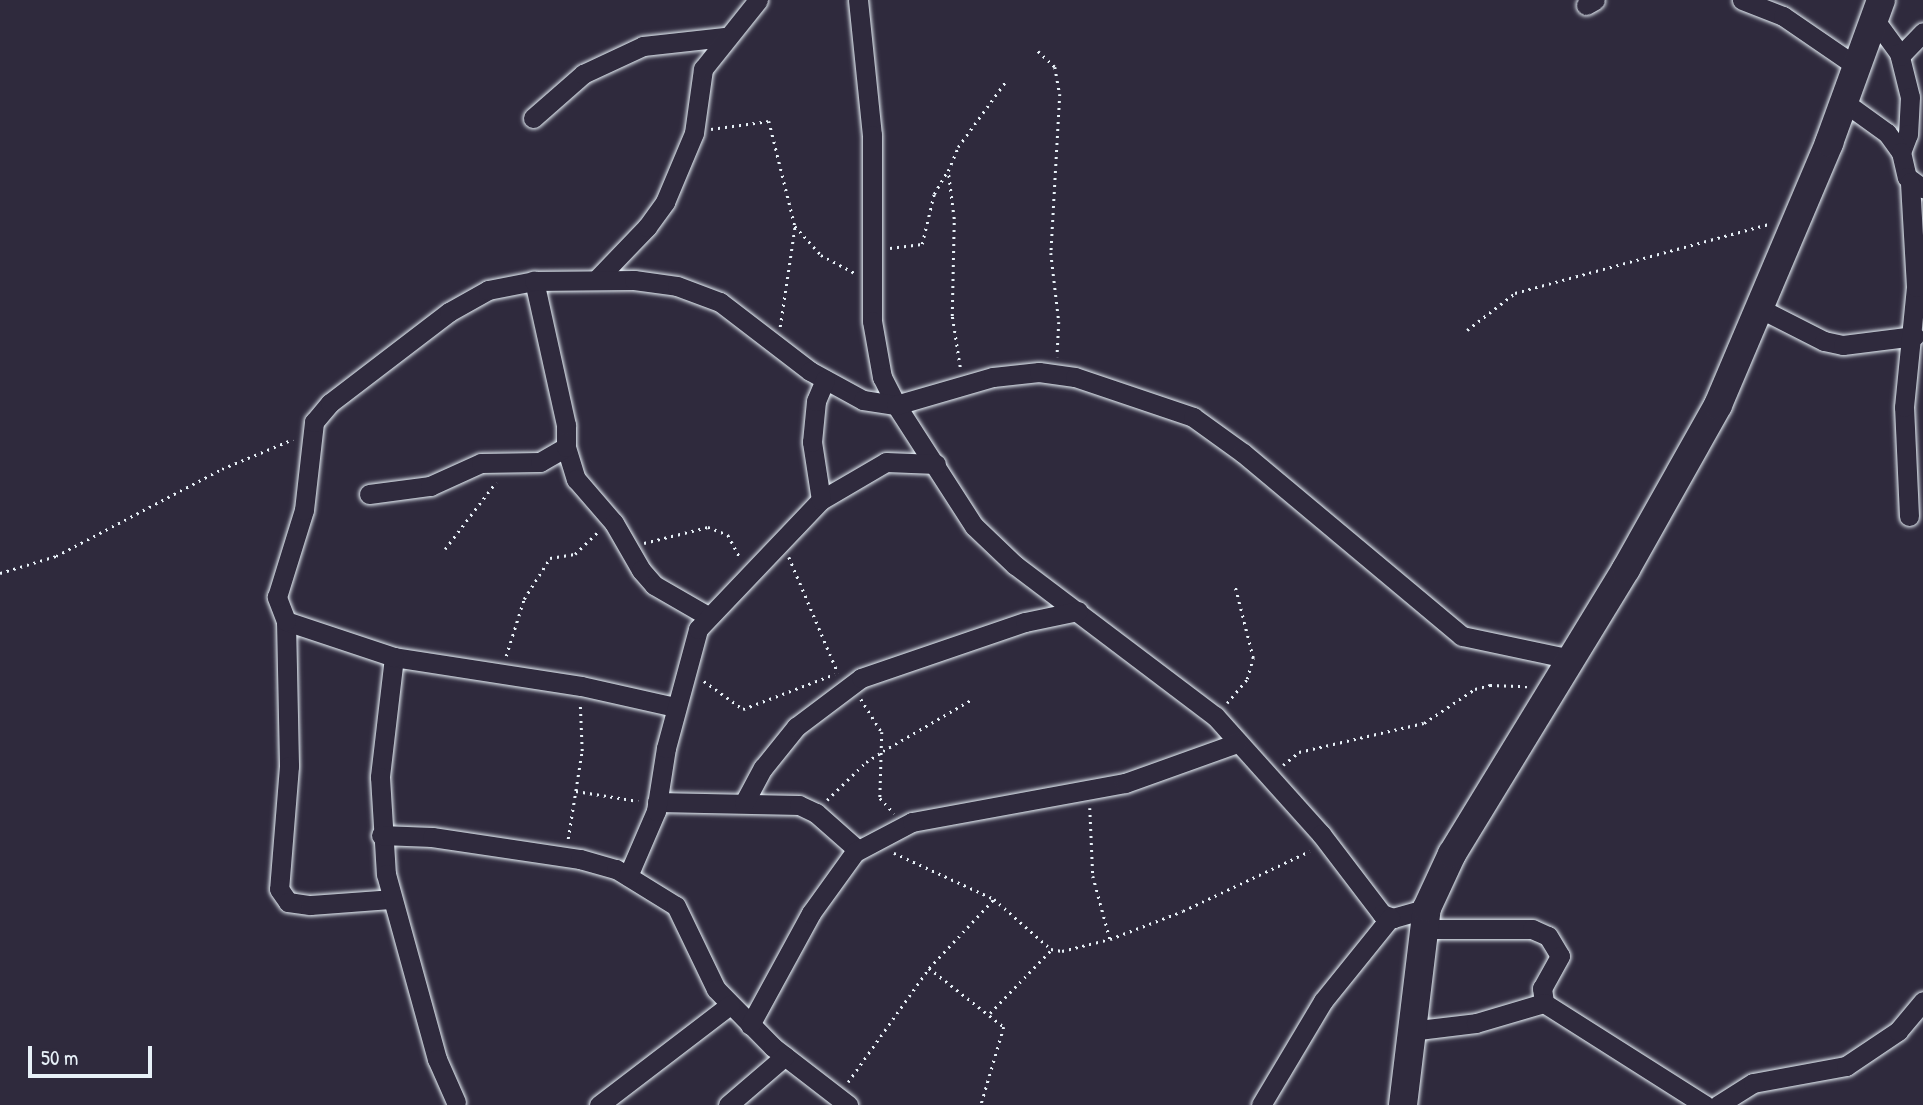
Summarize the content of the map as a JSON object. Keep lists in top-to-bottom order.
{
  "scale_bar": "50 m"
}
